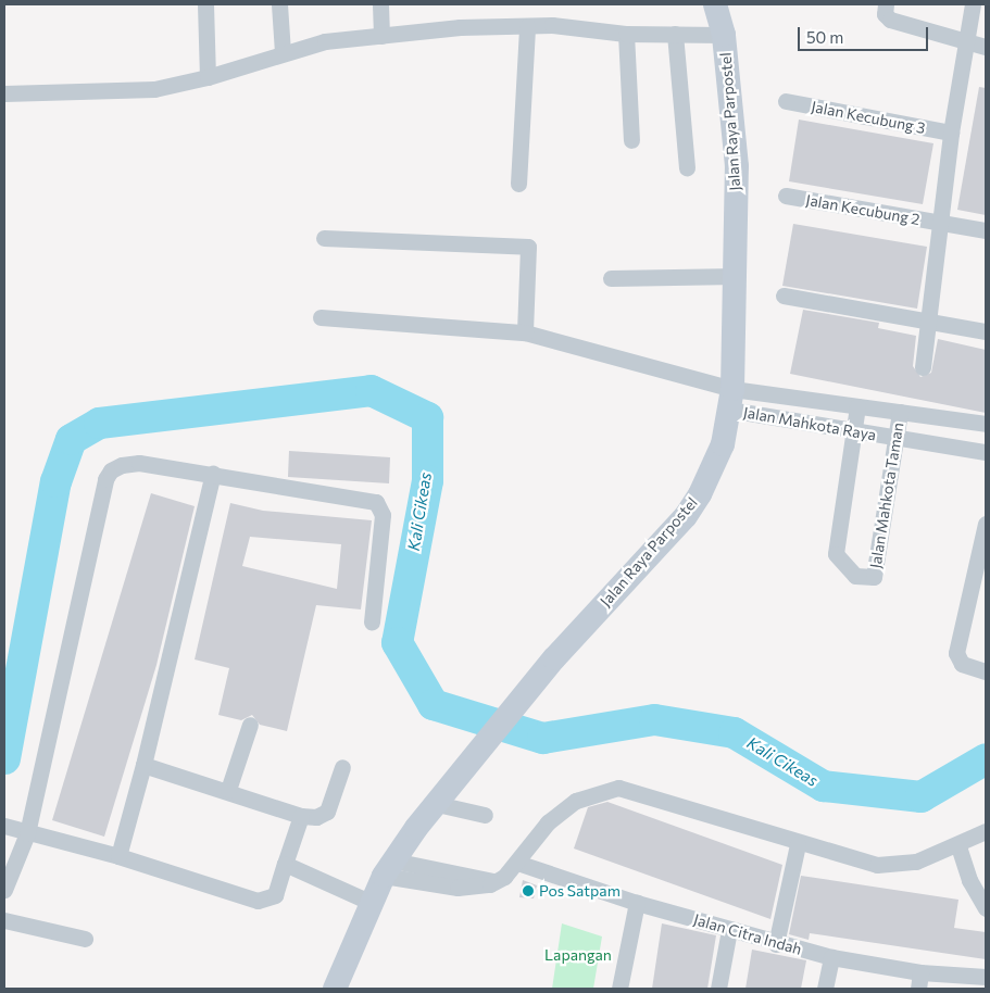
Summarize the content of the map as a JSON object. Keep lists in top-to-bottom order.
{
  "streets": {
    "main road": ["Jalan Raya Parpostel"],
    "street": [
      "Jalan Kecubung 3",
      "Jalan Kecubung 2",
      "Jalan Mahkota Raya",
      "Jalan Mahkota Taman",
      "Jalan Citra Indah"
    ]
  },
  "crossings": [
    ["Jalan Raya Parpostel", "Jalan Mahkota Raya"],
    ["Jalan Mahkota Raya", "Jalan Mahkota Taman"]
  ],
  "water": ["Kali Cikeas"],
  "parks": ["Lapangan"],
  "places": ["Pos Satpam"],
  "scale_bar": "50 m"
}
